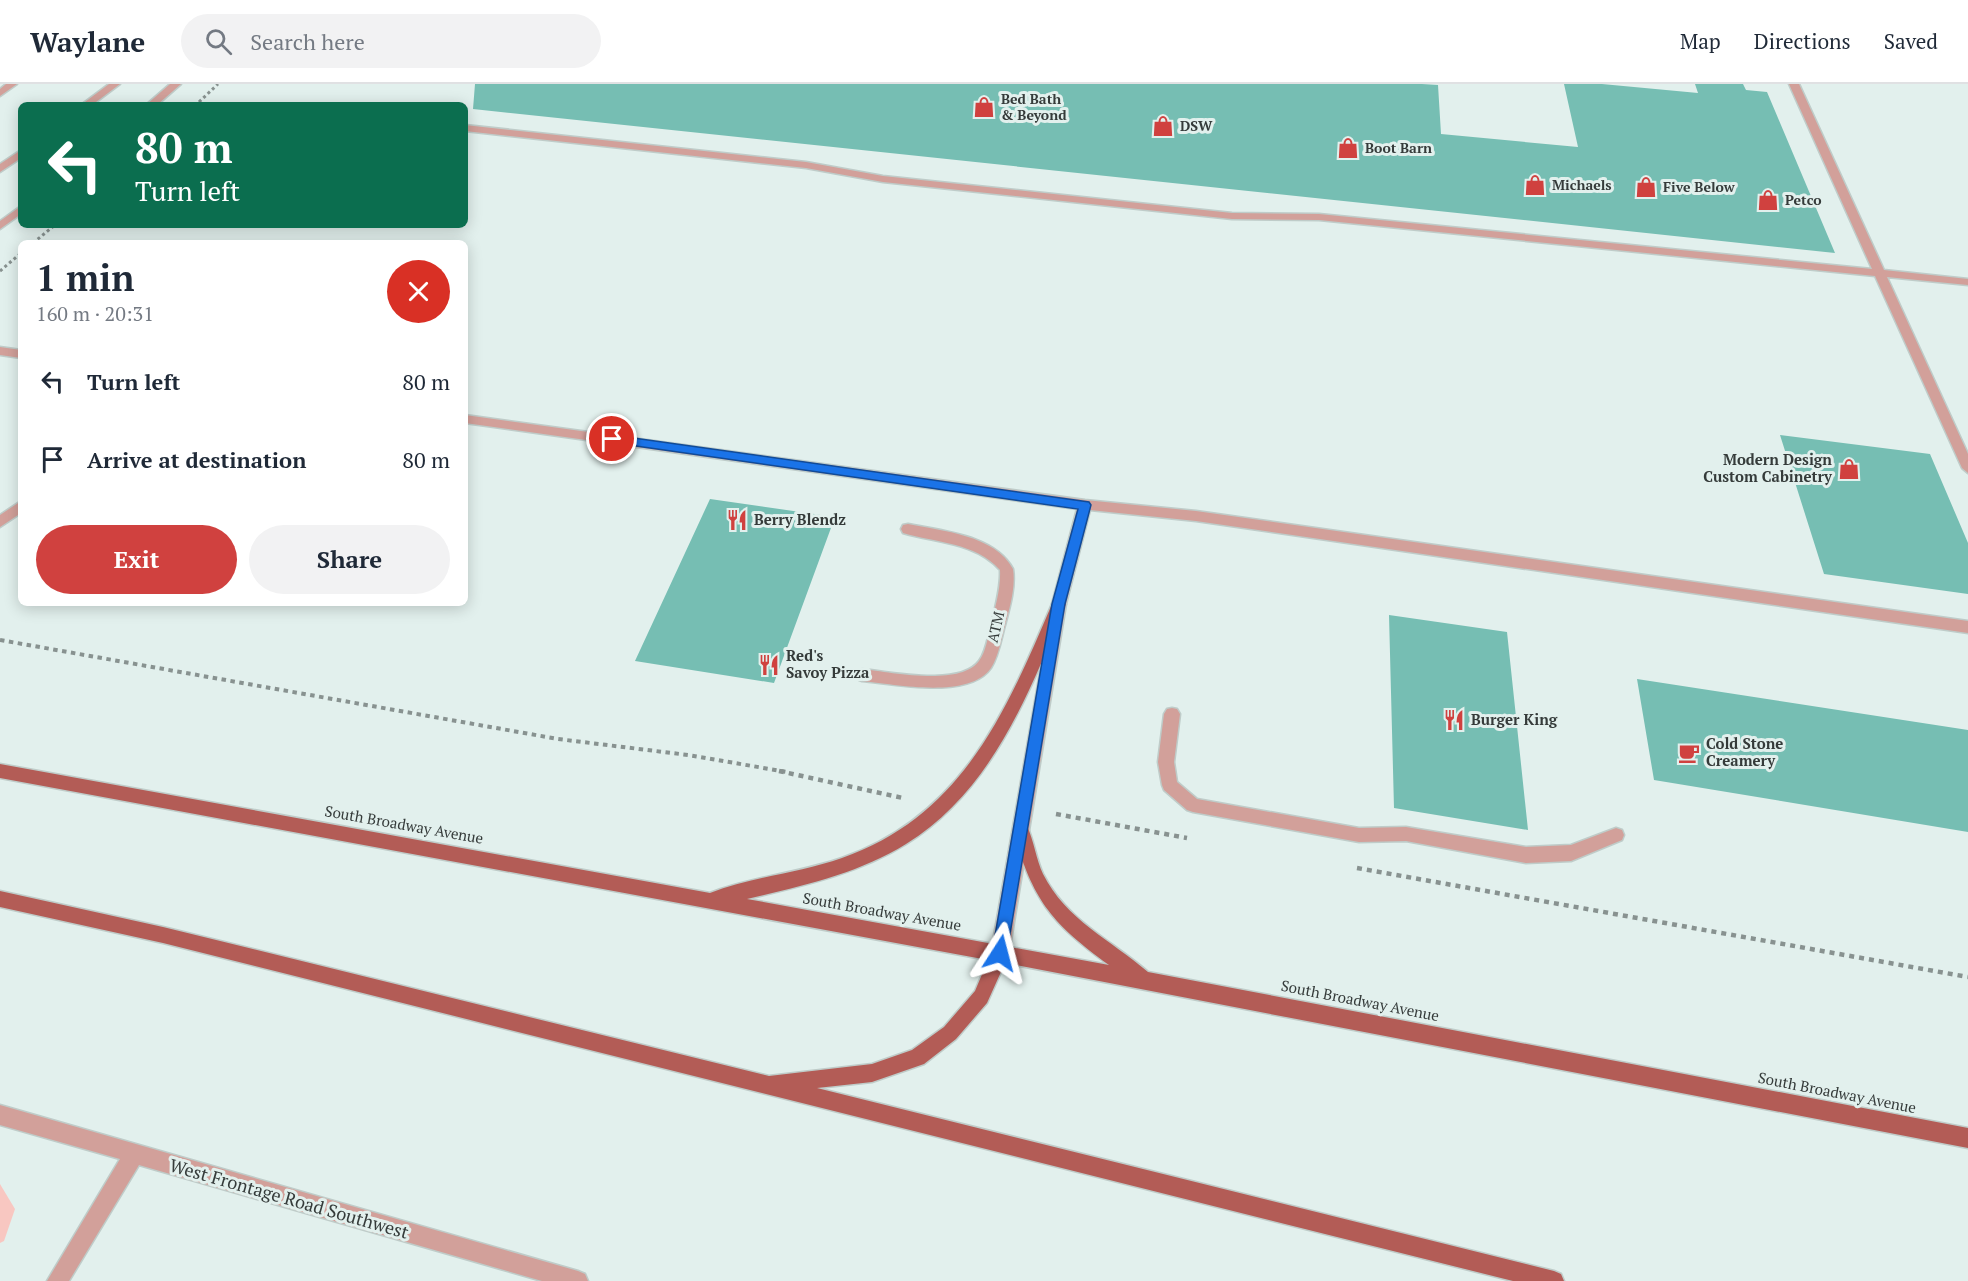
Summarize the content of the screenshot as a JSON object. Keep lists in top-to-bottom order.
{
  "streets": {
    "main road": ["South Broadway Avenue"],
    "street": ["ATM", "West Frontage Road Southwest"]
  },
  "places": {
    "shop": [
      "Bed Bath & Beyond",
      "DSW",
      "Boot Barn",
      "Michaels",
      "Five Below",
      "Petco",
      "Modern Design Custom Cabinetry"
    ],
    "restaurant": ["Berry Blendz", "Red's Savoy Pizza", "Burger King"],
    "cafe": ["Cold Stone Creamery"]
  },
  "page": {
    "header": "Waylane",
    "search": "Search here",
    "nav": ["Map", "Directions", "Saved"],
    "turn": ["80 m", "Turn left"],
    "heading": ["1 min", "160 m · 20:31"],
    "list": [
      {
        "name": "Turn left",
        "value": "80 m"
      },
      {
        "name": "Arrive at destination",
        "value": "80 m"
      }
    ],
    "buttons": ["Exit", "Share"]
  }
}
